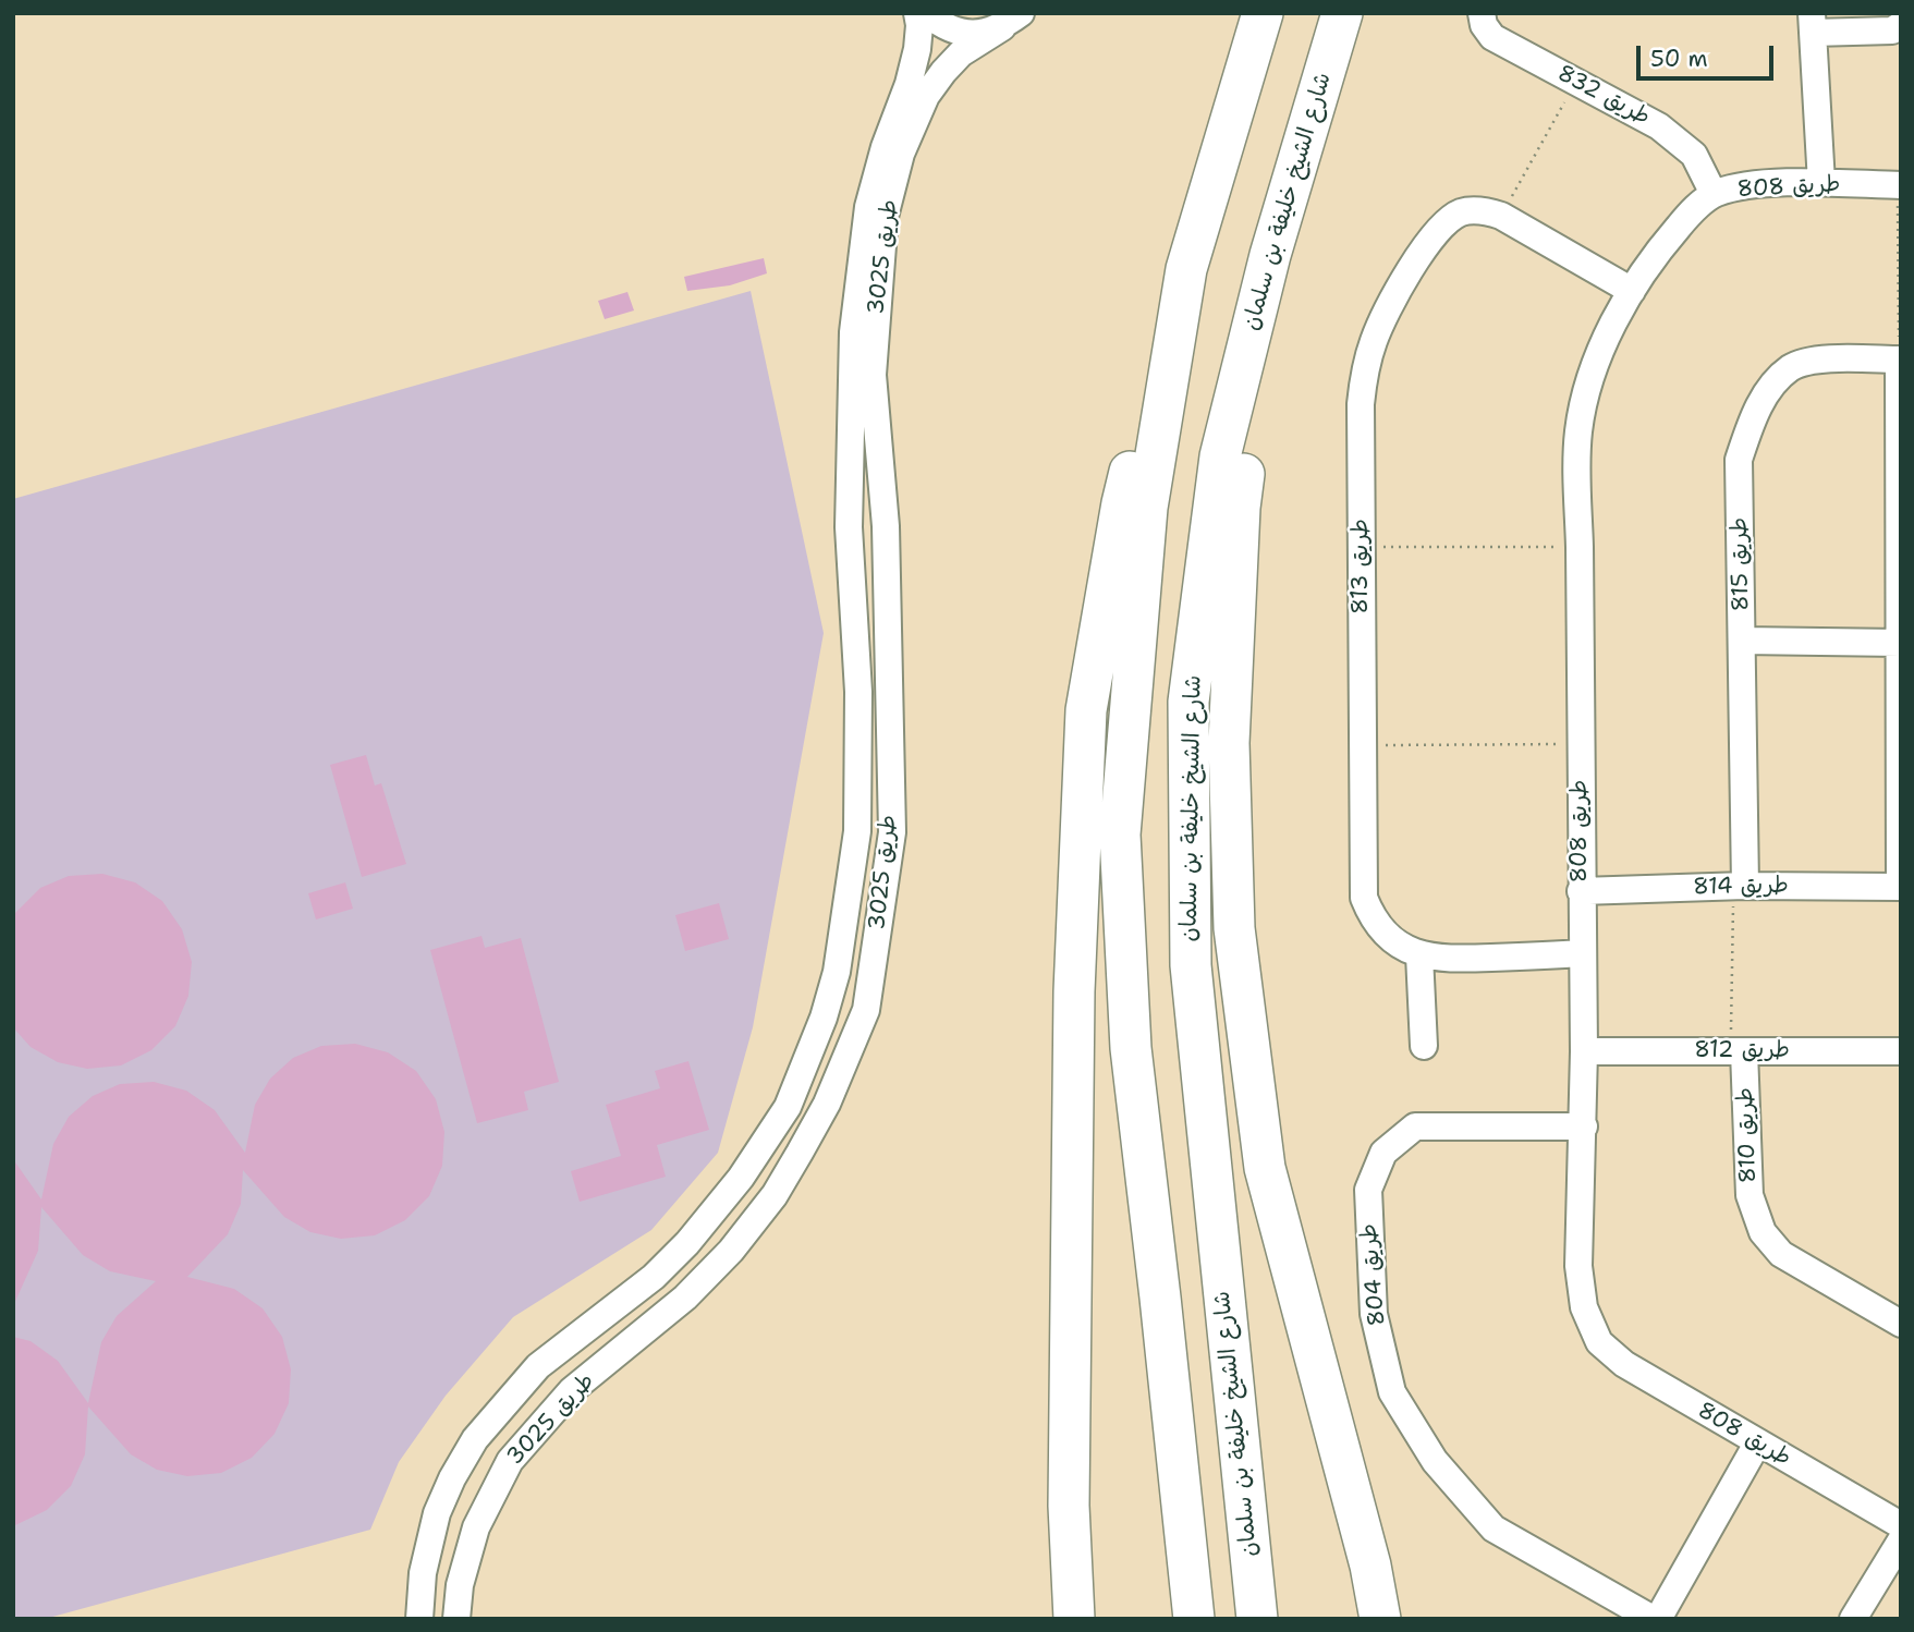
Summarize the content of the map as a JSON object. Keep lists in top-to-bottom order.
{
  "streets": {
    "highway": ["شارع الشيخ خليفة بن سلمان"],
    "street": [
      "طريق 832",
      "طريق 808",
      "طريق 3025",
      "طريق 815",
      "طريق 813",
      "طريق 814",
      "طريق 812",
      "طريق 810",
      "طريق 804"
    ]
  },
  "crossings": [
    ["طريق 832", "طريق 808"],
    ["طريق 808", "طريق 813"],
    ["طريق 808", "طريق 814"],
    ["طريق 808", "طريق 812"],
    ["طريق 808", "طريق 804"],
    ["طريق 815", "طريق 814"],
    ["طريق 812", "طريق 810"]
  ],
  "scale_bar": "50 m"
}
